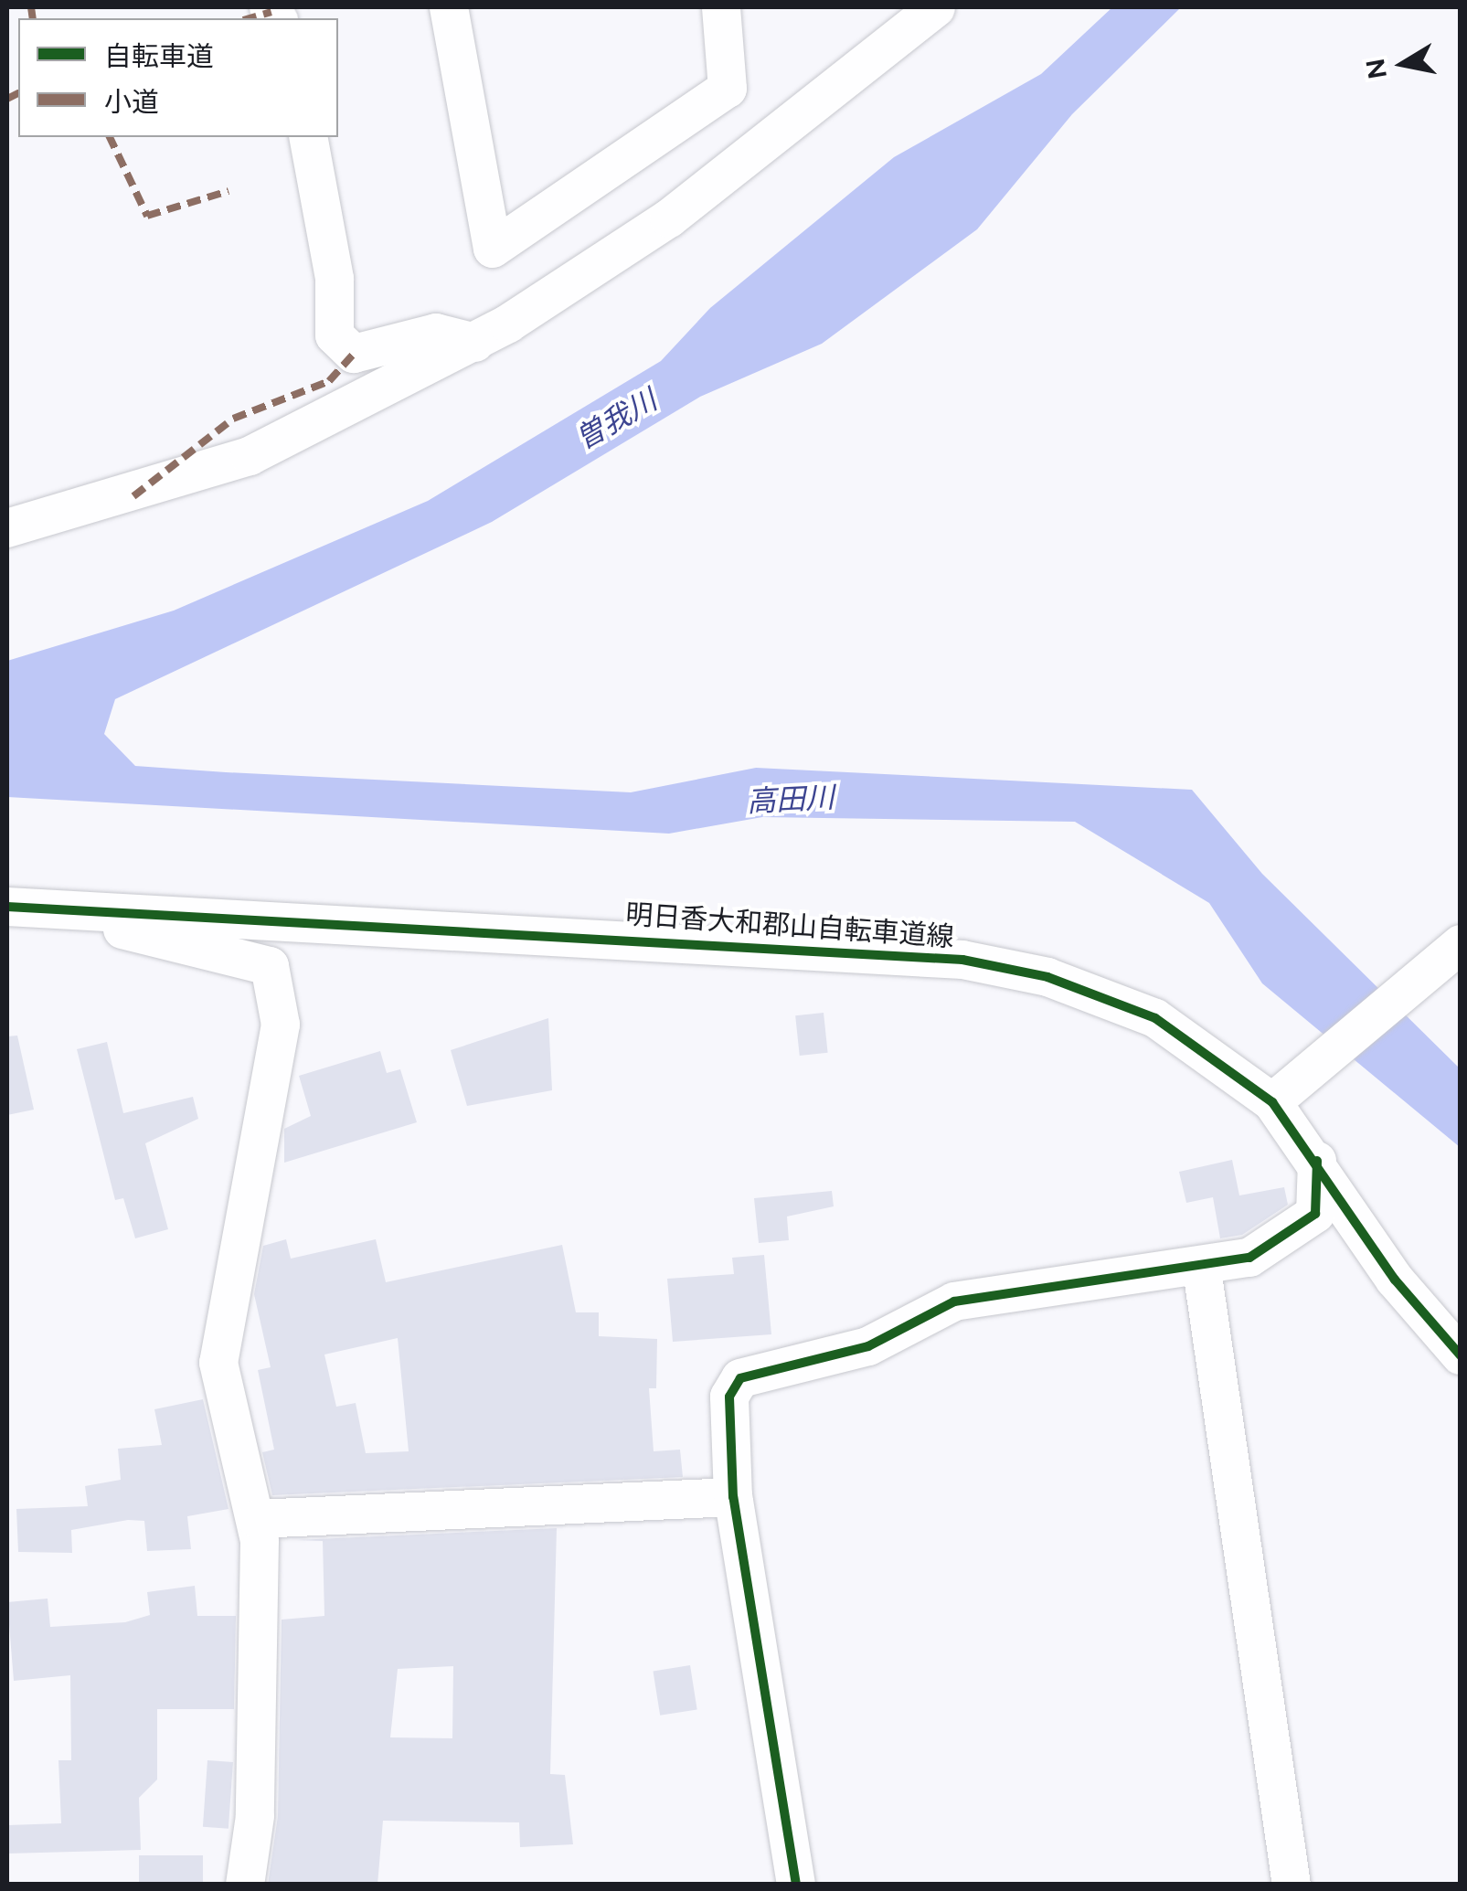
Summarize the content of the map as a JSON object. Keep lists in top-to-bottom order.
{
  "streets": {
    "street": ["明日香大和郡山自転車道線"]
  },
  "water": ["曽我川", "高田川"],
  "legend": ["自転車道", "小道"],
  "north": "left"
}
